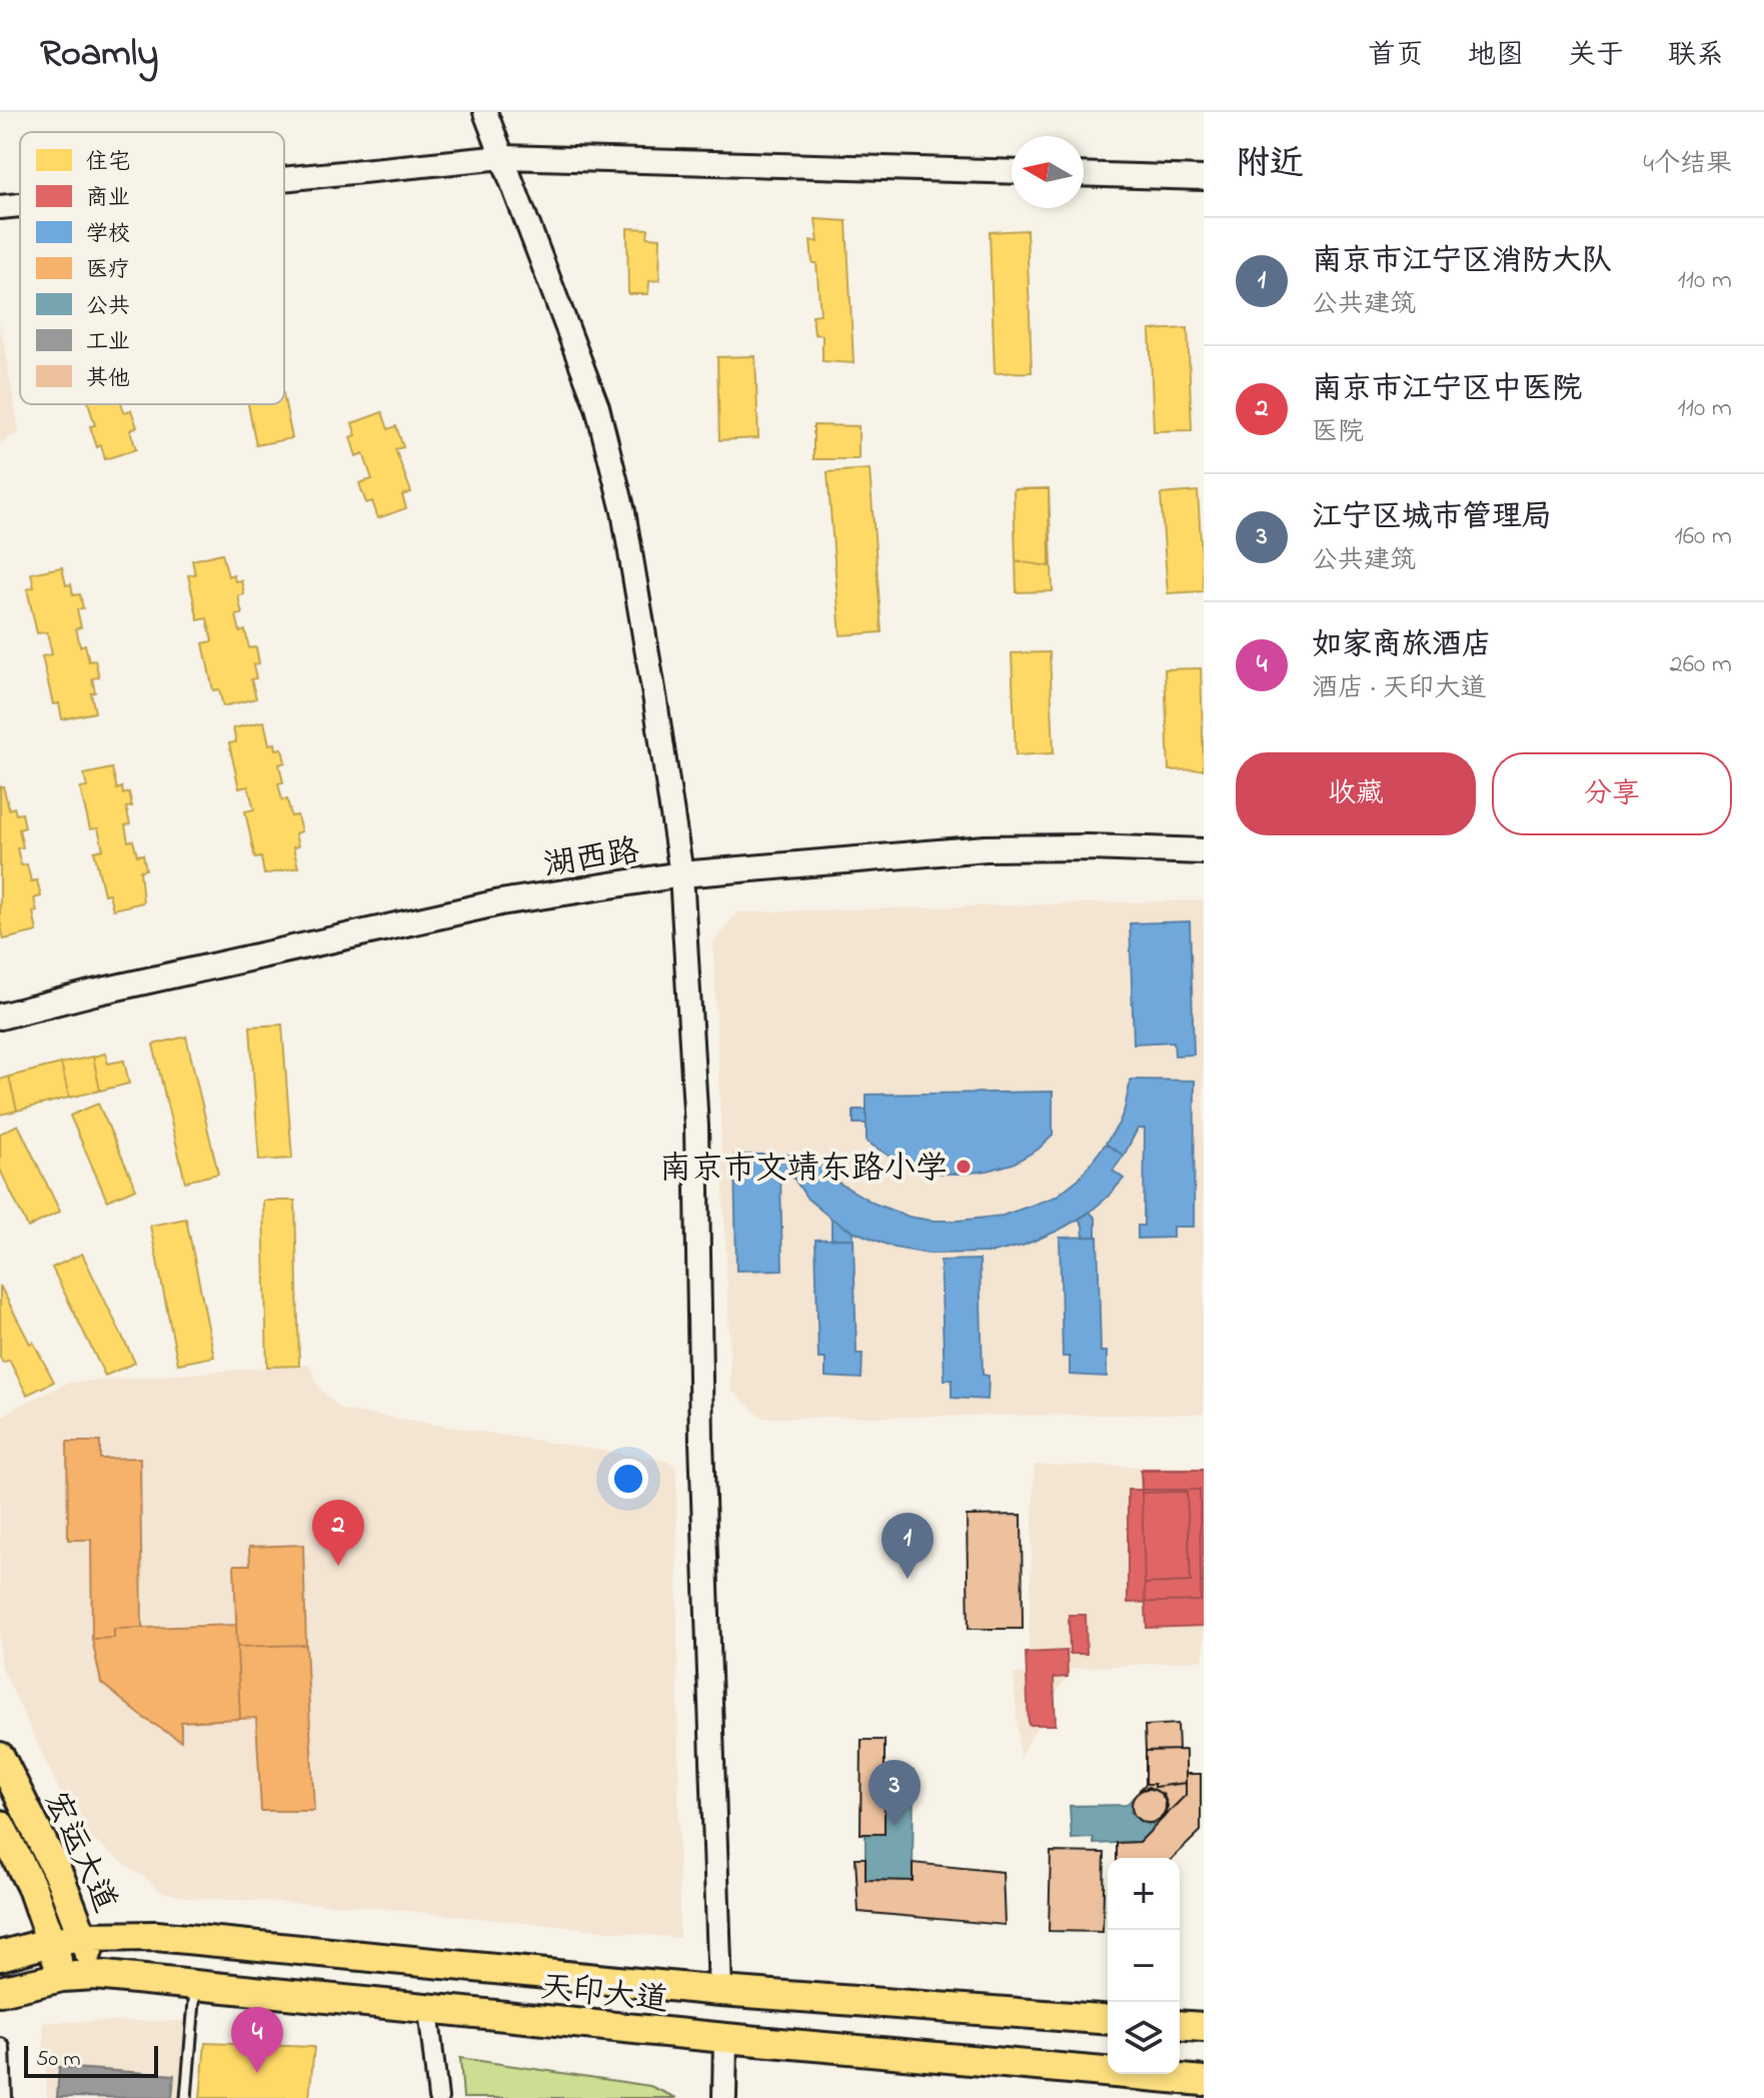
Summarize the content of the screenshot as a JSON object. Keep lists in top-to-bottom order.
{
  "streets": {
    "main road": ["湖西路", "宏运大道", "天印大道"]
  },
  "crossings": [
    ["宏运大道", "天印大道"]
  ],
  "places": ["南京市文靖东路小学"],
  "legend": [
    "住宅",
    "商业",
    "学校",
    "医疗",
    "公共",
    "工业",
    "其他"
  ],
  "scale_bar": "50 m",
  "north": "left",
  "page": {
    "header": "Roamly",
    "nav": [
      "首页",
      "地图",
      "关于",
      "联系"
    ],
    "heading": ["附近", "4个结果"],
    "list": [
      {
        "mark": "1",
        "name": "南京市江宁区消防大队",
        "note": "公共建筑",
        "value": "110 m"
      },
      {
        "mark": "2",
        "name": "南京市江宁区中医院",
        "note": "医院",
        "value": "110 m"
      },
      {
        "mark": "3",
        "name": "江宁区城市管理局",
        "note": "公共建筑",
        "value": "160 m"
      },
      {
        "mark": "4",
        "name": "如家商旅酒店",
        "note": "酒店 · 天印大道",
        "value": "260 m"
      }
    ],
    "buttons": ["收藏", "分享"],
    "pins": [
      "2",
      "1",
      "3",
      "4"
    ],
    "map_buttons": ["+", "−"],
    "scale": "50 m"
  }
}
